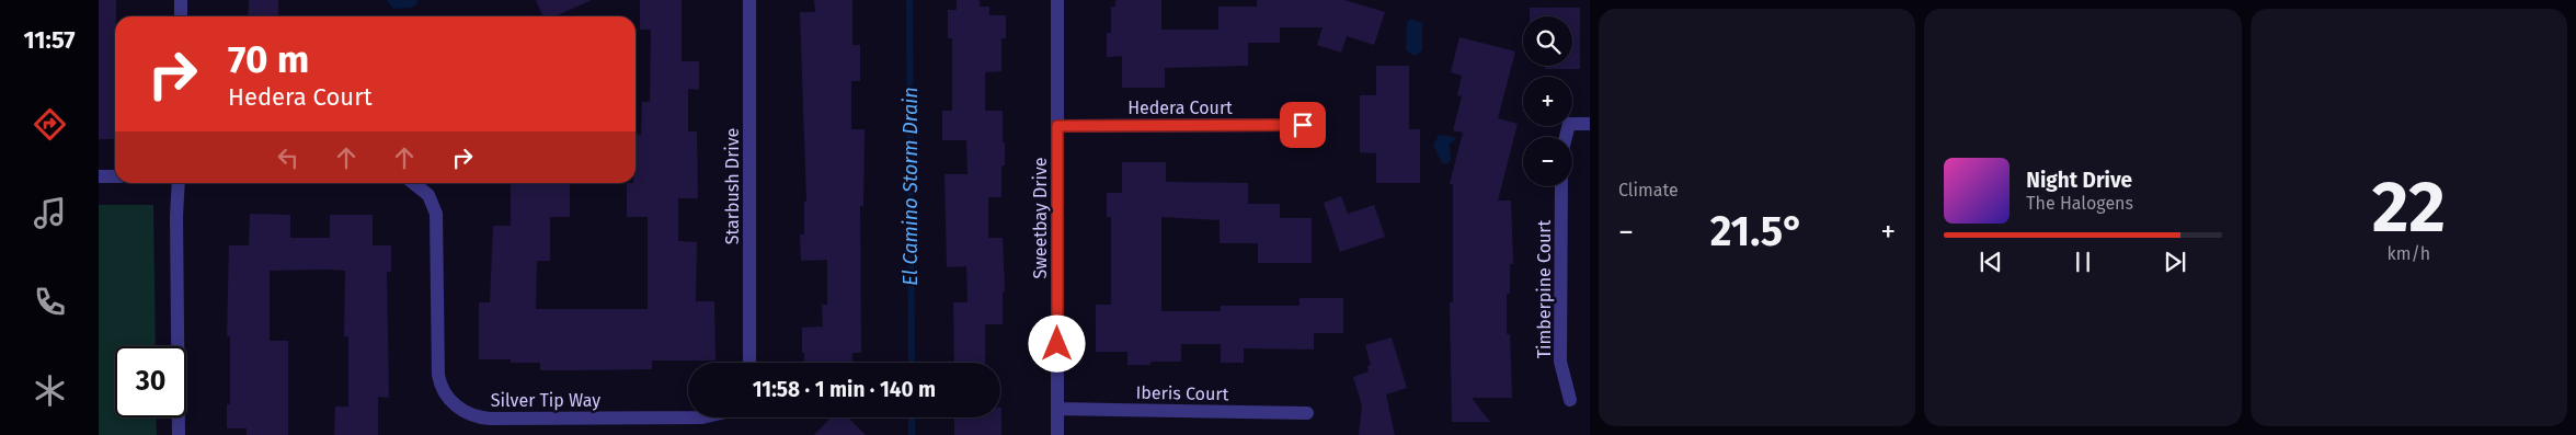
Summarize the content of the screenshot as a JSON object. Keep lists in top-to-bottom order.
{
  "streets": {
    "street": [
      "Hedera Court",
      "Starbush Drive",
      "Sweetbay Drive",
      "Timberpine Court",
      "Iberis Court",
      "Silver Tip Way"
    ]
  },
  "crossings": [
    ["Hedera Court", "Sweetbay Drive"],
    ["Sweetbay Drive", "Iberis Court"]
  ],
  "water": ["El Camino Storm Drain"],
  "page": {
    "tabs": "11:57",
    "tile": [
      "Climate",
      ["22", "km/h"]
    ],
    "map_buttons": ["+", "−"],
    "turn": ["70 m", "Hedera Court"],
    "song": ["Night Drive", "The Halogens"],
    "heat": ["−", "21.5°", "+"],
    "limit": "30",
    "trip": "11:58 · 1 min · 140 m"
  }
}
